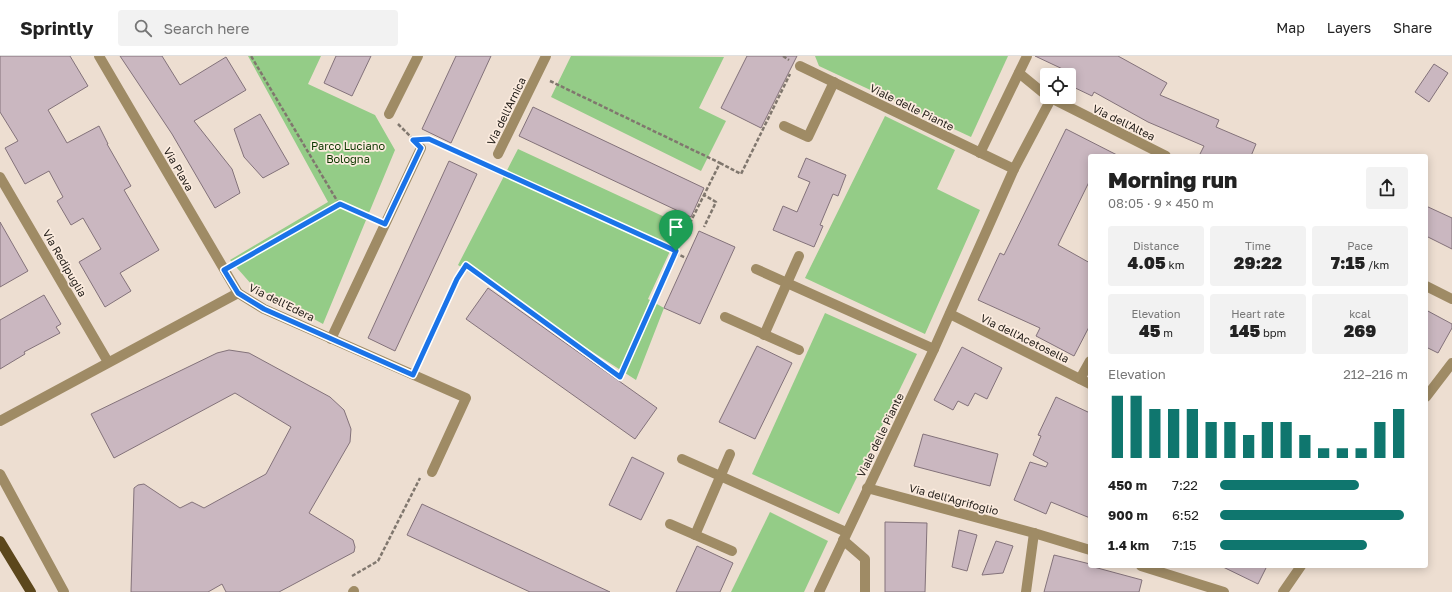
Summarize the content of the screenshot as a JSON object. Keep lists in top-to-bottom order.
{
  "streets": {
    "street": [
      "Viale delle Piante",
      "Via dell'Arnica",
      "Via dell'Altea",
      "Via Plava",
      "Via Redipuglia",
      "Via dell'Edera",
      "Via dell'Acetosella",
      "Via dell'Agrifoglio"
    ]
  },
  "crossings": [
    ["Viale delle Piante", "Via dell'Acetosella"],
    ["Viale delle Piante", "Via dell'Agrifoglio"],
    ["Via Plava", "Via dell'Edera"],
    ["Via Redipuglia", "Via dell'Edera"]
  ],
  "parks": ["Parco Luciano Bologna"],
  "page": {
    "header": "Sprintly",
    "search": "Search here",
    "nav": ["Map", "Layers", "Share"],
    "heading": ["Morning run", "08:05 · 9 × 450 m"],
    "stats": [
      ["Distance", "4.05 km"],
      ["Time", "29:22"],
      ["Pace", "7:15 /km"],
      ["Elevation", "45 m"],
      ["Heart rate", "145 bpm"],
      ["kcal", "269"]
    ],
    "chart": ["Elevation", "212–216 m"],
    "list": [
      {
        "name": "450 m",
        "note": "7:22"
      },
      {
        "name": "900 m",
        "note": "6:52"
      },
      {
        "name": "1.4 km",
        "note": "7:15"
      }
    ]
  }
}
